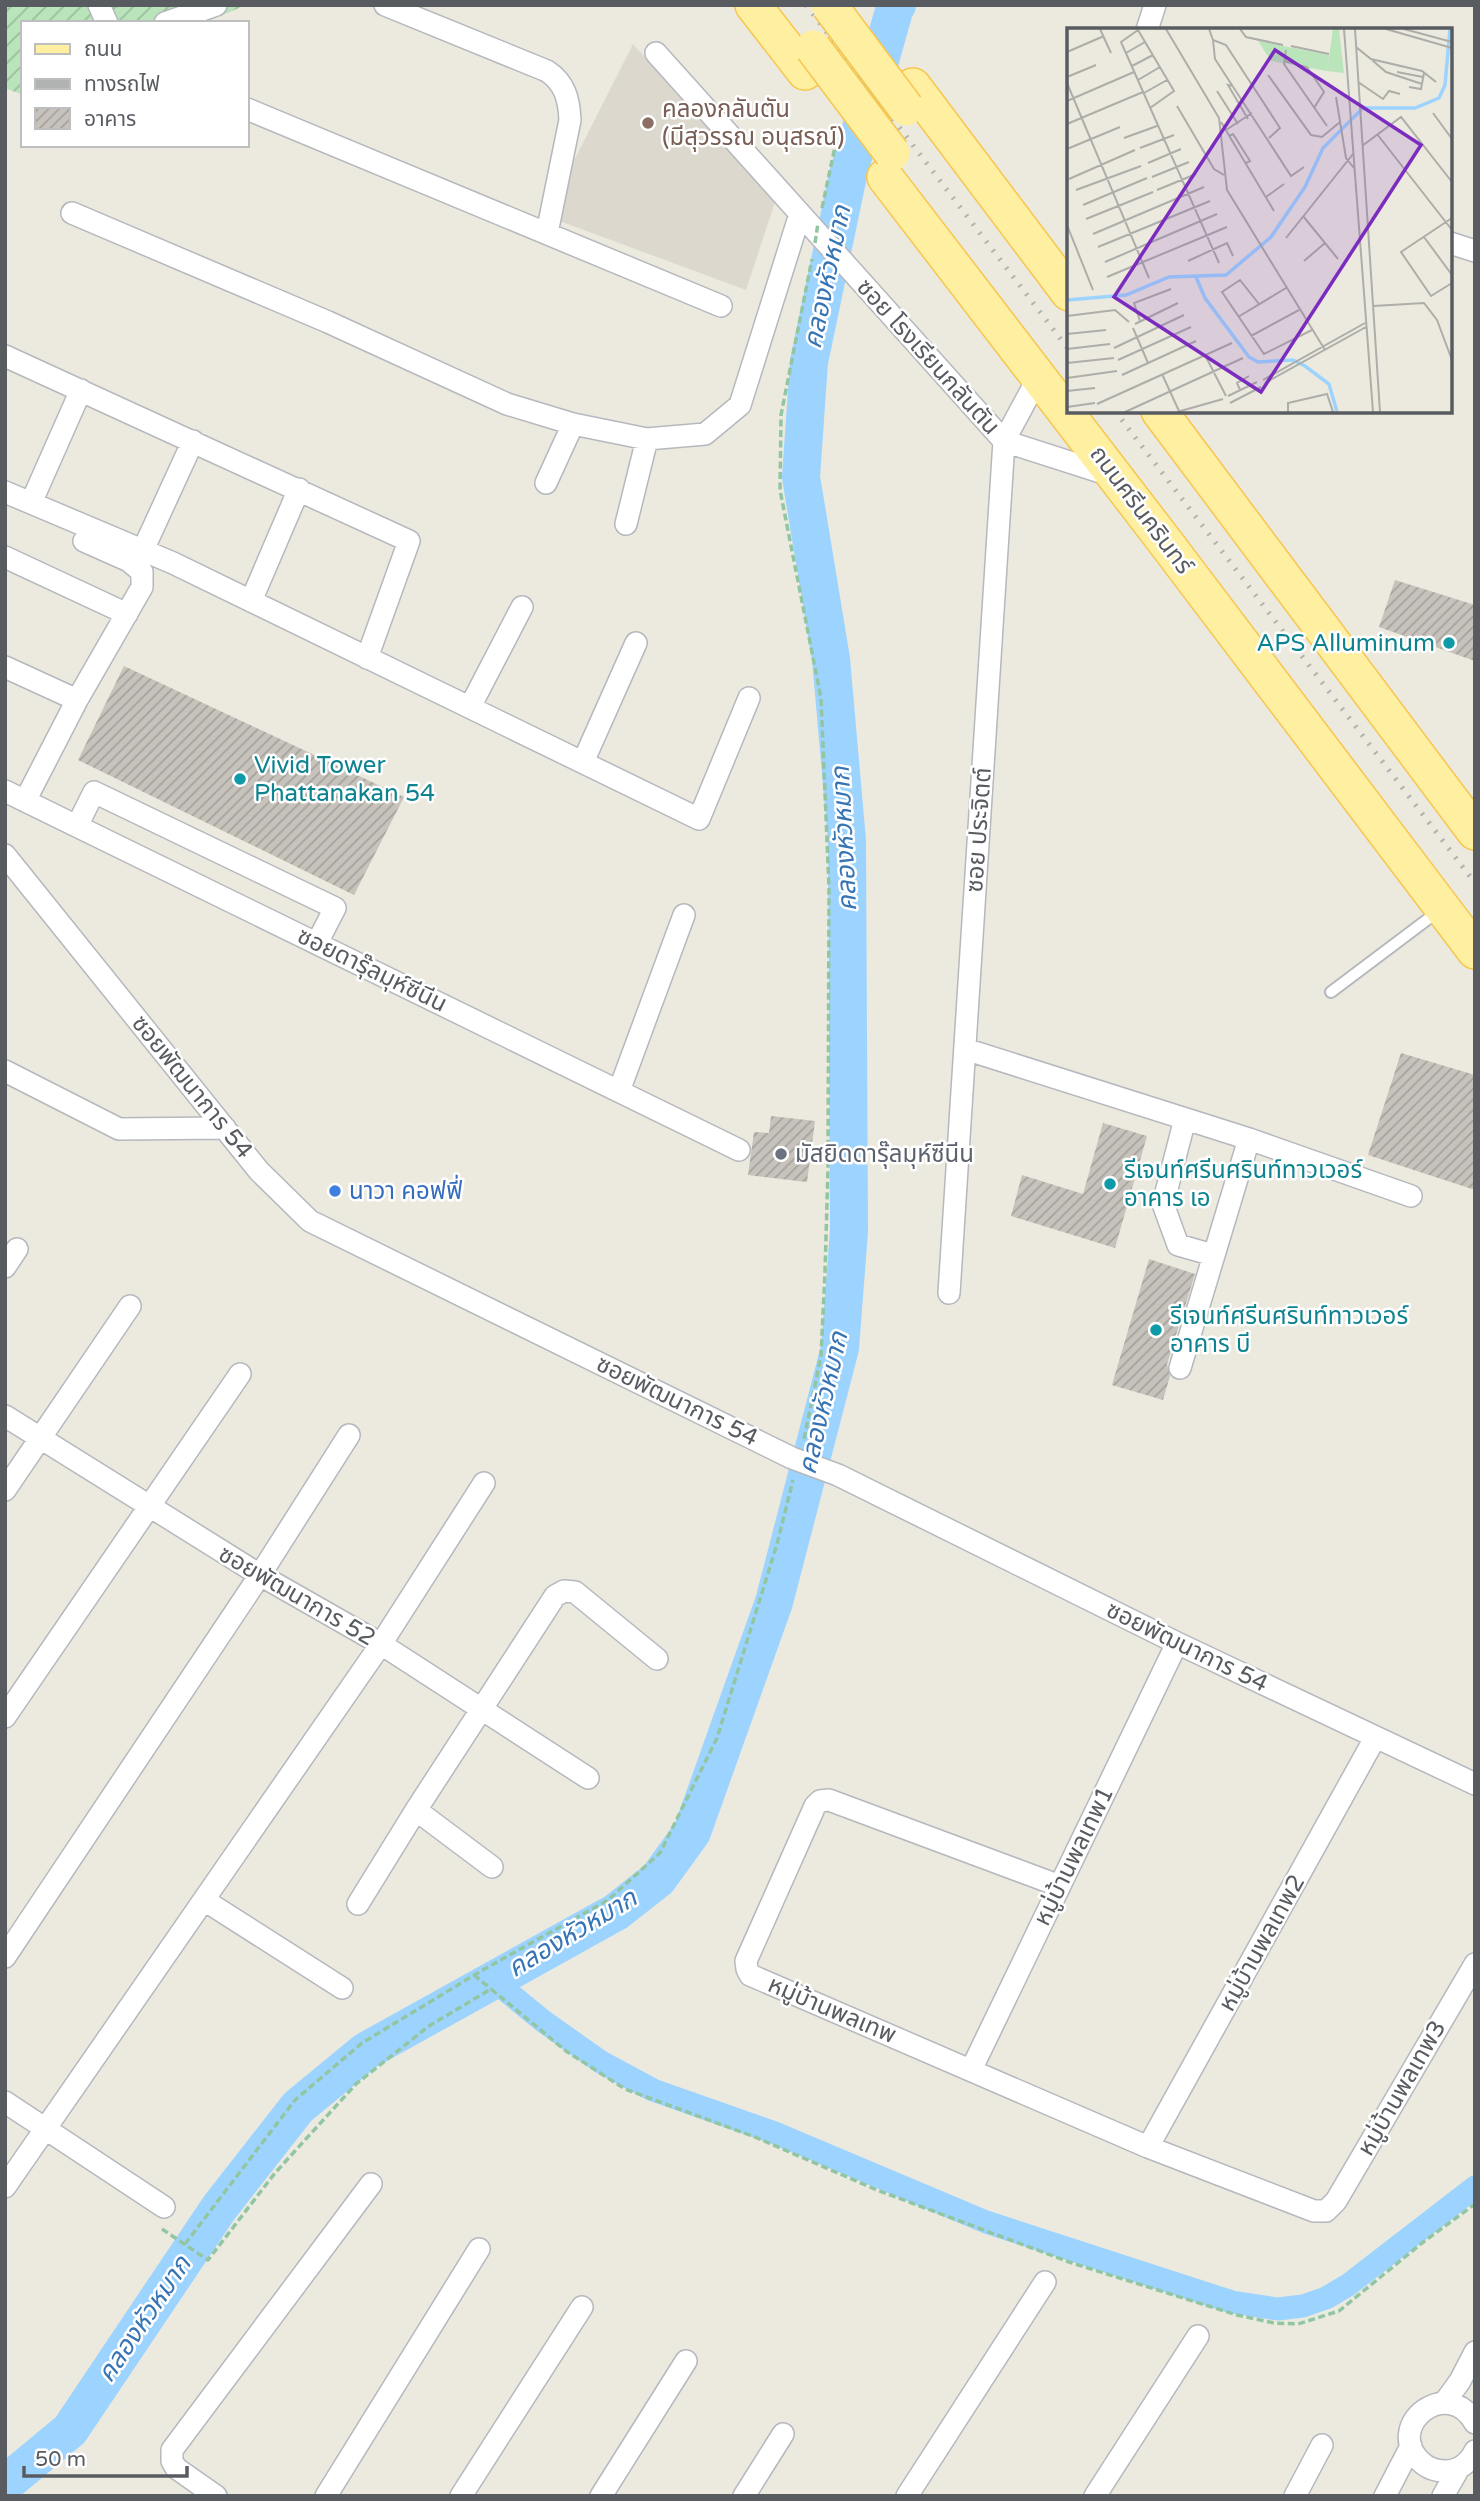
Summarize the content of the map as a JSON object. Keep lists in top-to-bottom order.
{
  "streets": {
    "main road": ["ถนนศรีนครินทร์"],
    "street": [
      "ซอย โรงเรียนกลันตัน",
      "ซอย ประจิตต์",
      "ซอยดารุ๊ลมุห์ซีนีน",
      "ซอยพัฒนาการ 54",
      "ซอยพัฒนาการ 52",
      "หมู่บ้านพลเทพ1",
      "หมู่บ้านพลเทพ2",
      "หมู่บ้านพลเทพ",
      "หมู่บ้านพลเทพ3"
    ]
  },
  "crossings": [
    ["ซอย โรงเรียนกลันตัน", "ซอย ประจิตต์"],
    ["ถนนศรีนครินทร์", "ซอย ประจิตต์"],
    ["ซอยพัฒนาการ 54", "หมู่บ้านพลเทพ1"],
    ["ซอยพัฒนาการ 54", "หมู่บ้านพลเทพ2"],
    ["หมู่บ้านพลเทพ1", "หมู่บ้านพลเทพ"],
    ["หมู่บ้านพลเทพ2", "หมู่บ้านพลเทพ"],
    ["หมู่บ้านพลเทพ", "หมู่บ้านพลเทพ3"]
  ],
  "water": ["คลองหัวหมาก"],
  "places": [
    "คลองกลันตัน (มีสุวรรณ อนุสรณ์)",
    "APS Alluminum",
    "Vivid Tower Phattanakan 54",
    "มัสยิดดารุ๊ลมุห์ซีนีน",
    "รีเจนท์ศรีนศรินท์ทาวเวอร์ อาคาร เอ",
    "นาวา คอฟฟี่",
    "รีเจนท์ศรีนศรินท์ทาวเวอร์ อาคาร บี"
  ],
  "legend": ["ถนน", "ทางรถไฟ", "อาคาร"],
  "scale_bar": "50 m"
}
